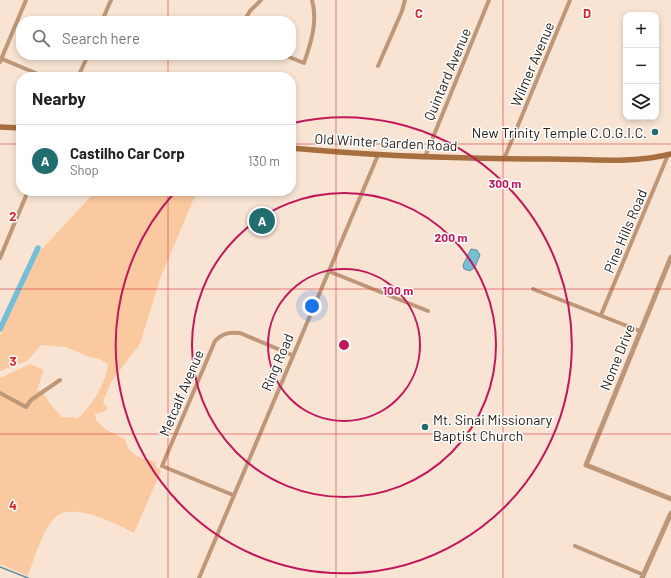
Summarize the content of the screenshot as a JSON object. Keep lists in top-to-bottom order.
{
  "streets": {
    "main road": ["Old Winter Garden Road"],
    "street": [
      "Wilmer Avenue",
      "Quintard Avenue",
      "Pine Hills Road",
      "Nome Drive",
      "Ring Road",
      "Metcalf Avenue"
    ]
  },
  "crossings": [
    ["Wilmer Avenue", "Old Winter Garden Road"],
    ["Quintard Avenue", "Old Winter Garden Road"],
    ["Old Winter Garden Road", "Pine Hills Road"],
    ["Old Winter Garden Road", "Ring Road"],
    ["Ring Road", "Metcalf Avenue"]
  ],
  "places": ["New Trinity Temple C.O.G.I.C.", "Mt. Sinai Missionary Baptist Church"],
  "page": {
    "map_buttons": ["+", "−"],
    "search": "Search here",
    "heading": "Nearby",
    "list": [
      {
        "mark": "A",
        "name": "Castilho Car Corp",
        "note": "Shop",
        "value": "130 m"
      }
    ],
    "pins": "A"
  },
  "grid": {
    "columns": ["C", "D"],
    "rows": ["2", "3", "4"]
  },
  "rings": ["300 m", "200 m", "100 m"]
}
